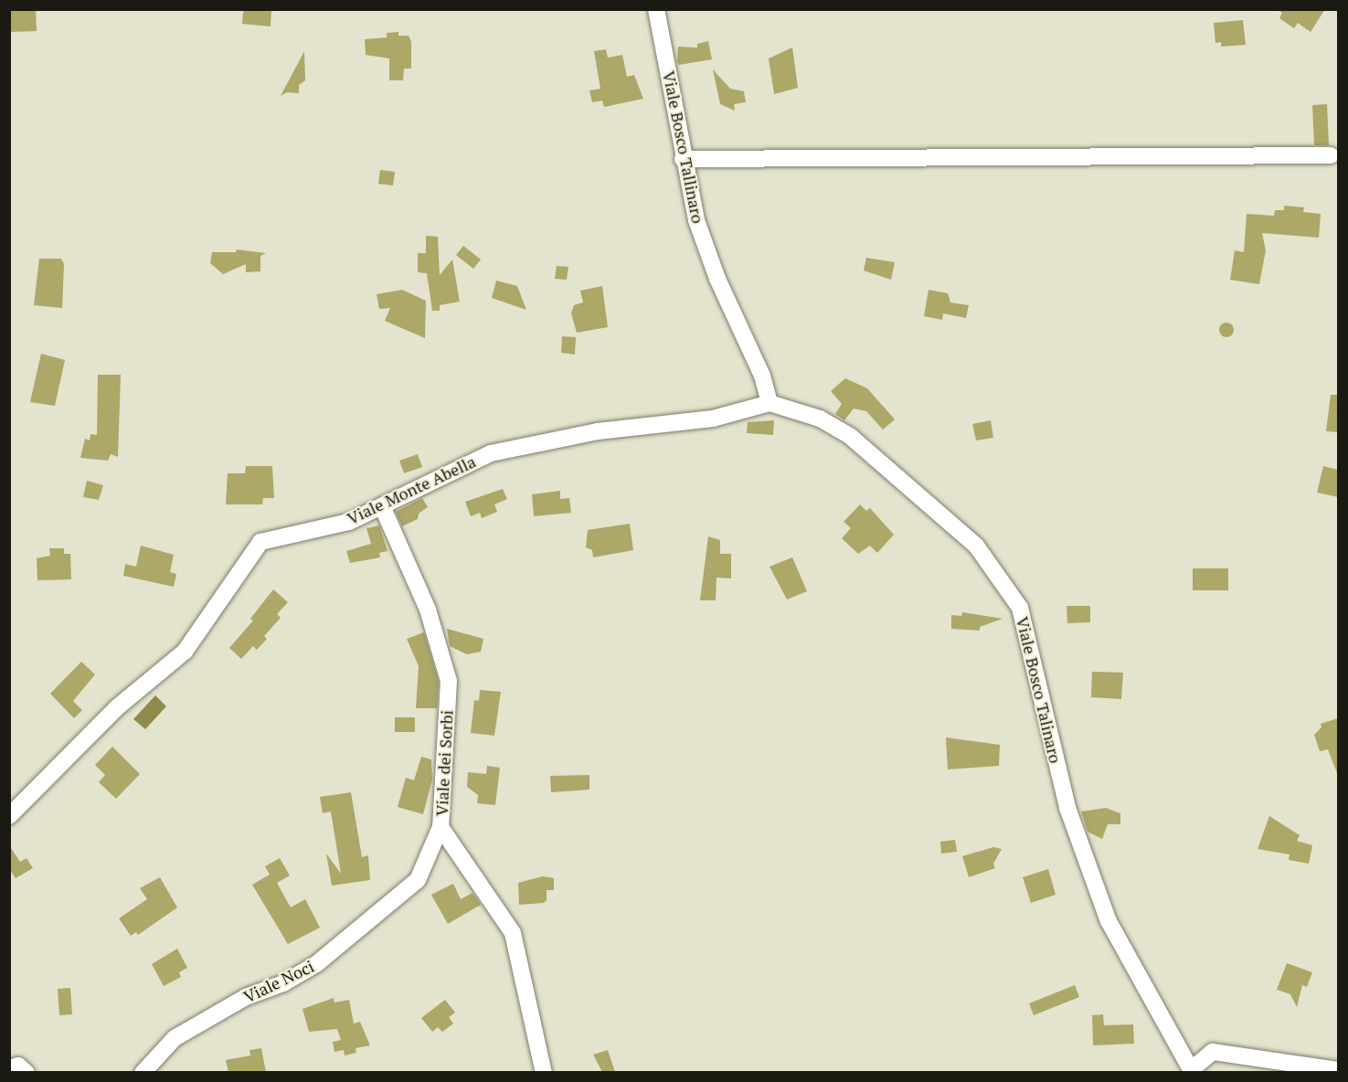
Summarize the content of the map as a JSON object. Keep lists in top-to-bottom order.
{
  "streets": {
    "street": [
      "Viale Bosco Tallinaro",
      "Viale Monte Abella",
      "Viale Bosco Talinaro",
      "Viale dei Sorbi",
      "Viale Noci"
    ]
  },
  "crossings": [
    ["Viale Bosco Tallinaro", "Viale Monte Abella"],
    ["Viale Bosco Tallinaro", "Viale Bosco Talinaro"],
    ["Viale Monte Abella", "Viale Bosco Talinaro"],
    ["Viale Monte Abella", "Viale dei Sorbi"],
    ["Viale dei Sorbi", "Viale Noci"]
  ]
}
